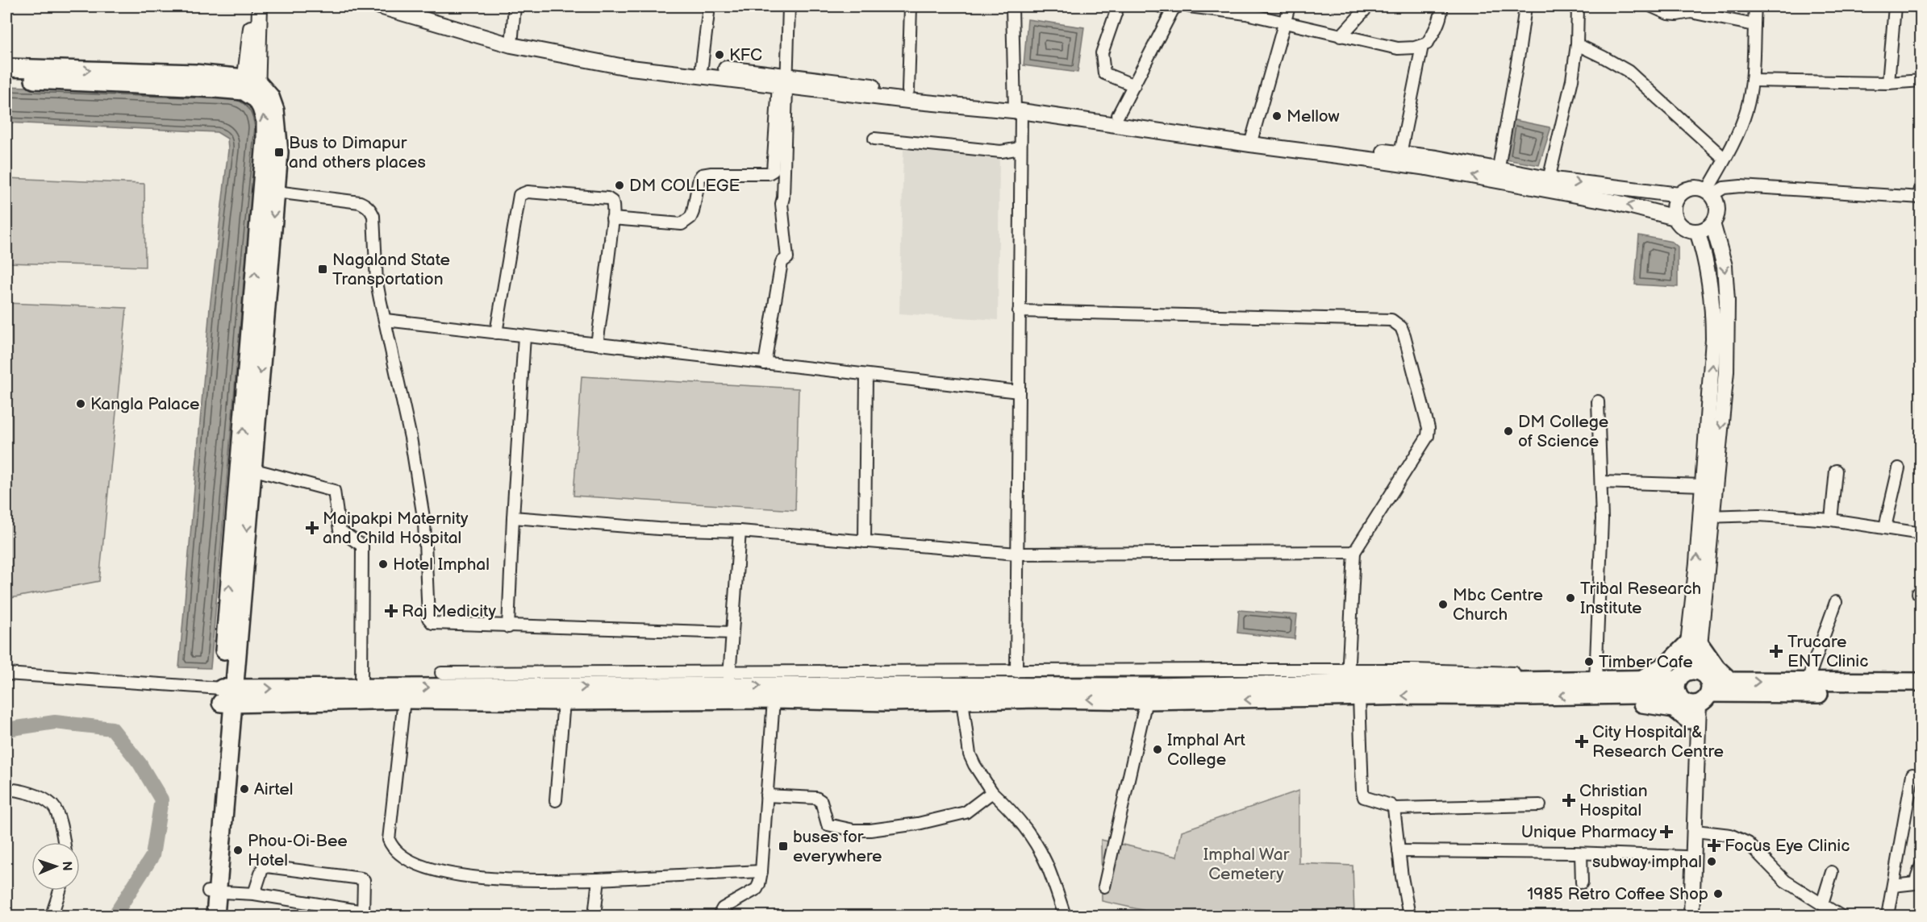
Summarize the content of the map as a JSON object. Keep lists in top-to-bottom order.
{
  "parks": ["Imphal War Cemetery"],
  "places": {
    "other": [
      "KFC",
      "Mellow",
      "DM COLLEGE",
      "Kangla Palace",
      "DM College of Science",
      "Hotel Imphal",
      "Tribal Research Institute",
      "Mbc Centre Church",
      "Timber Cafe",
      "Imphal Art College",
      "Airtel",
      "Phou-Oi-Bee Hotel",
      "subway imphal",
      "1985 Retro Coffee Shop"
    ],
    "transit": ["Bus to Dimapur and others places", "Nagaland State Transportation", "buses for everywhere"],
    "health": [
      "Maipakpi Maternity and Child Hospital",
      "Raj Medicity",
      "Trucare ENT Clinic",
      "City Hospital & Research Centre",
      "Christian Hospital",
      "Unique Pharmacy",
      "Focus Eye Clinic"
    ]
  },
  "north": "right"
}
